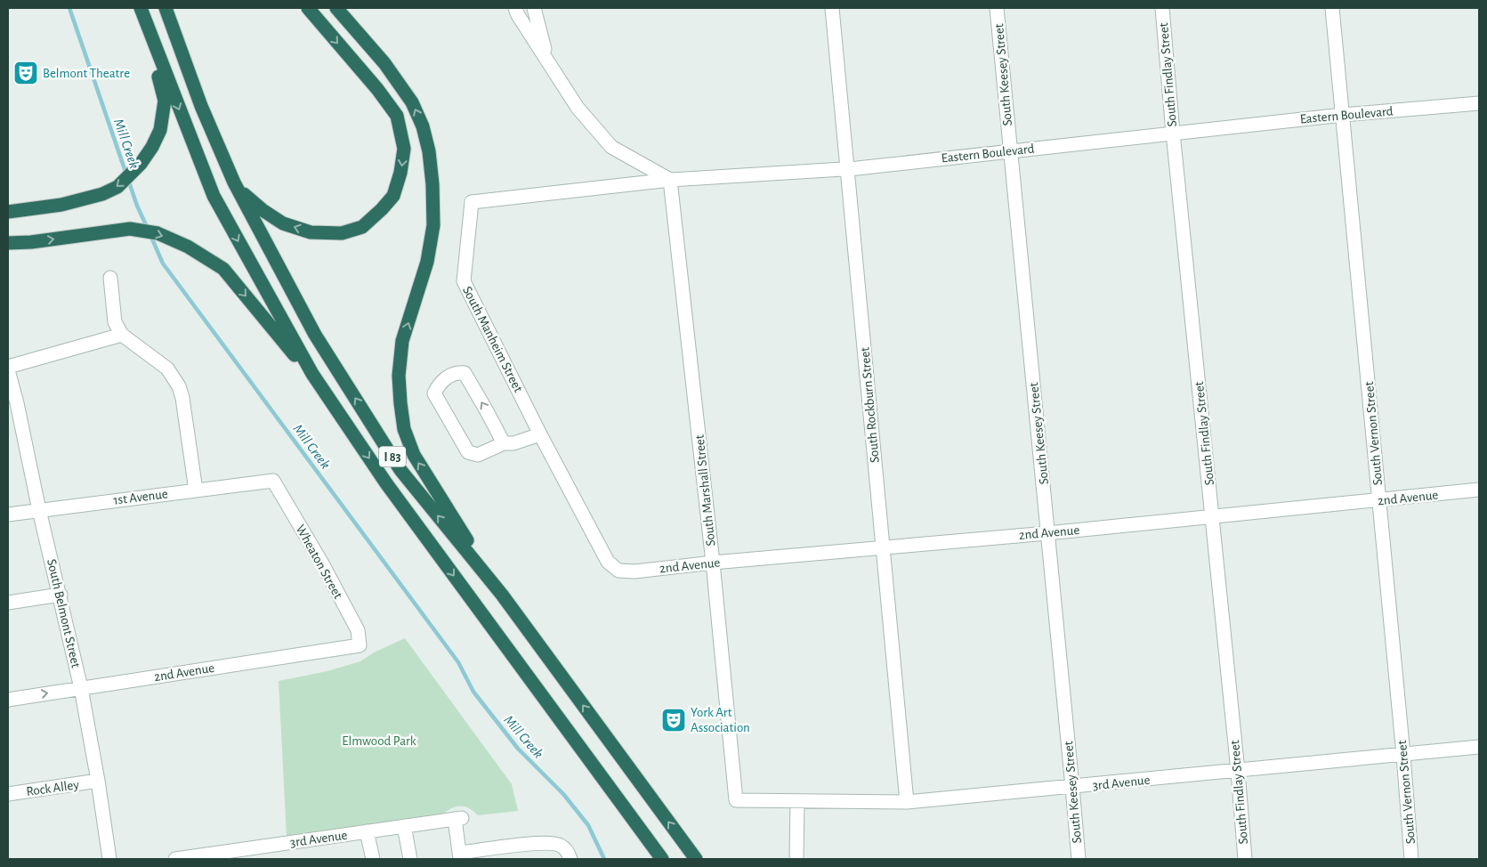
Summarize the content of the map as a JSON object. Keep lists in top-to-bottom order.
{
  "streets": {
    "highway": ["I 83"],
    "street": [
      "South Keesey Street",
      "South Findlay Street",
      "Eastern Boulevard",
      "South Manheim Street",
      "South Rockburn Street",
      "South Vernon Street",
      "South Marshall Street",
      "1st Avenue",
      "2nd Avenue",
      "Wheaton Street",
      "South Belmont Street",
      "3rd Avenue",
      "Rock Alley"
    ]
  },
  "crossings": [
    ["South Keesey Street", "Eastern Boulevard"],
    ["South Keesey Street", "2nd Avenue"],
    ["South Keesey Street", "3rd Avenue"],
    ["South Findlay Street", "Eastern Boulevard"],
    ["South Findlay Street", "2nd Avenue"],
    ["South Findlay Street", "3rd Avenue"],
    ["Eastern Boulevard", "South Manheim Street"],
    ["Eastern Boulevard", "South Rockburn Street"],
    ["Eastern Boulevard", "South Vernon Street"],
    ["Eastern Boulevard", "South Marshall Street"],
    ["South Manheim Street", "South Marshall Street"],
    ["South Manheim Street", "2nd Avenue"],
    ["South Rockburn Street", "2nd Avenue"],
    ["South Rockburn Street", "3rd Avenue"],
    ["South Vernon Street", "2nd Avenue"],
    ["South Vernon Street", "3rd Avenue"],
    ["South Marshall Street", "2nd Avenue"],
    ["South Marshall Street", "3rd Avenue"],
    ["1st Avenue", "Wheaton Street"],
    ["1st Avenue", "South Belmont Street"],
    ["2nd Avenue", "Wheaton Street"],
    ["2nd Avenue", "South Belmont Street"],
    ["South Belmont Street", "Rock Alley"]
  ],
  "water": ["Mill Creek"],
  "parks": ["Elmwood Park"],
  "places": {
    "theatre": ["Belmont Theatre", "York Art Association"]
  }
}
